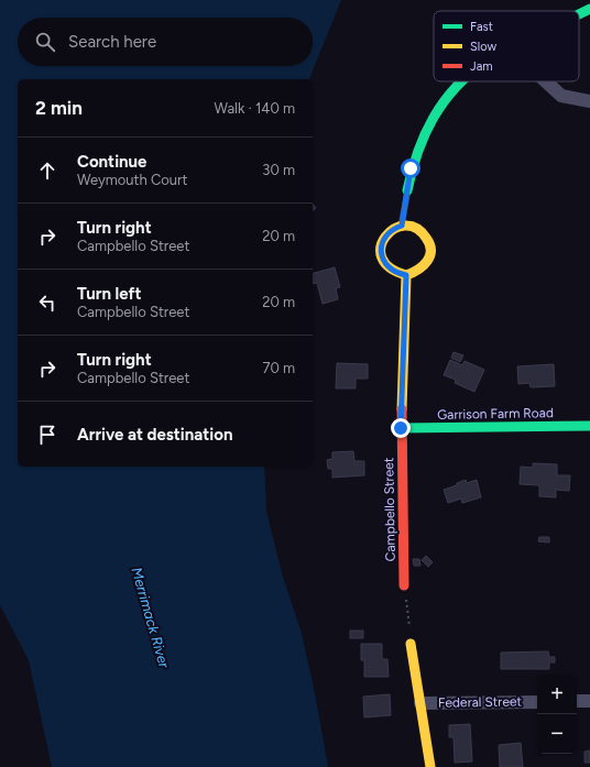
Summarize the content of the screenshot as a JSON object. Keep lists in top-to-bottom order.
{
  "streets": {
    "street": ["Garrison Farm Road", "Campbello Street", "Federal Street"]
  },
  "crossings": [
    ["Garrison Farm Road", "Campbello Street"]
  ],
  "water": ["Merrimack River"],
  "legend": ["Fast", "Slow", "Jam"],
  "page": {
    "search": "Search here",
    "heading": ["2 min", "Walk · 140 m"],
    "list": [
      ["Continue", "Weymouth Court", "30 m"],
      ["Turn right", "Campbello Street", "20 m"],
      ["Turn left", "Campbello Street", "20 m"],
      ["Turn right", "Campbello Street", "70 m"],
      "Arrive at destination"
    ],
    "map_buttons": ["+", "−"]
  }
}
